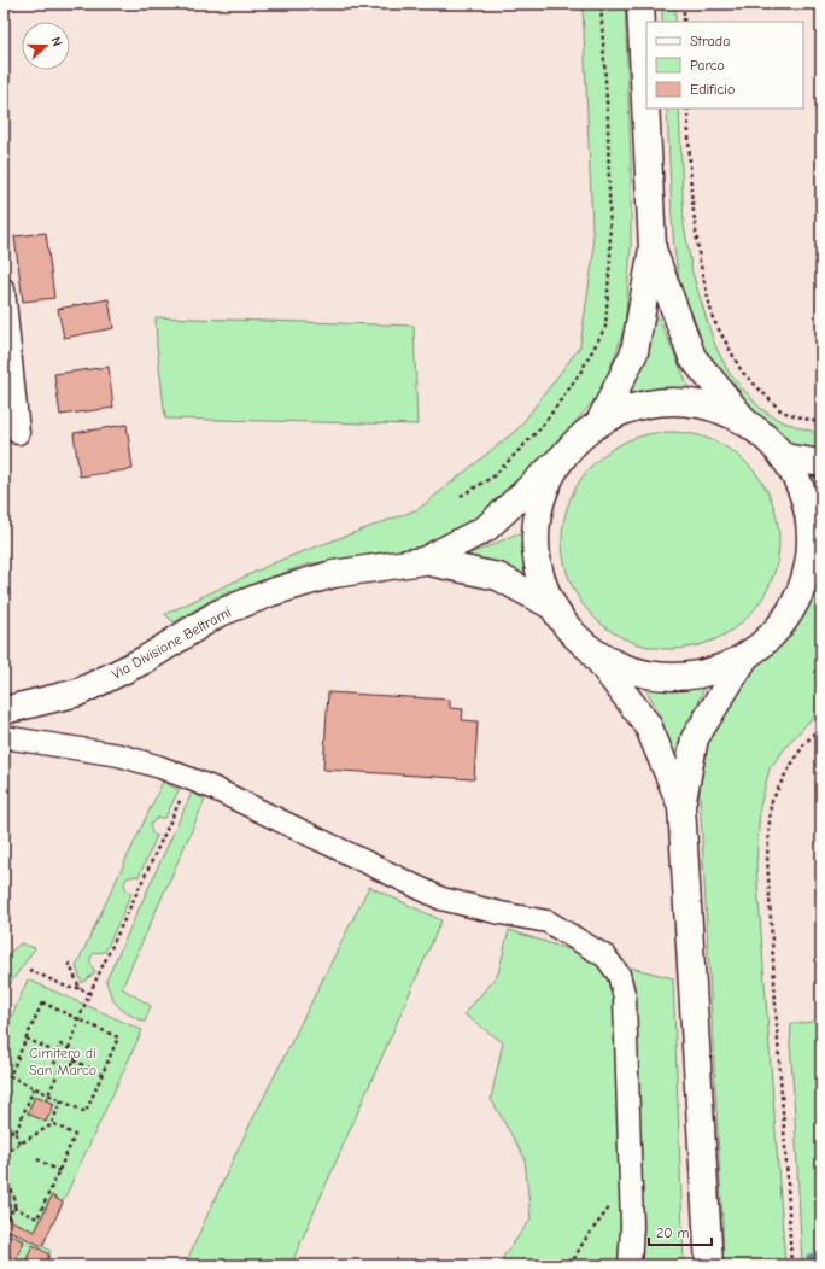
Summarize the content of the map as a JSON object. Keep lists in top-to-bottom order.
{
  "streets": {
    "main road": ["Via Divisione Beltrami"]
  },
  "parks": ["Cimitero di San Marco"],
  "legend": ["Strada", "Parco", "Edificio"],
  "scale_bar": "20 m",
  "north": "right"
}
